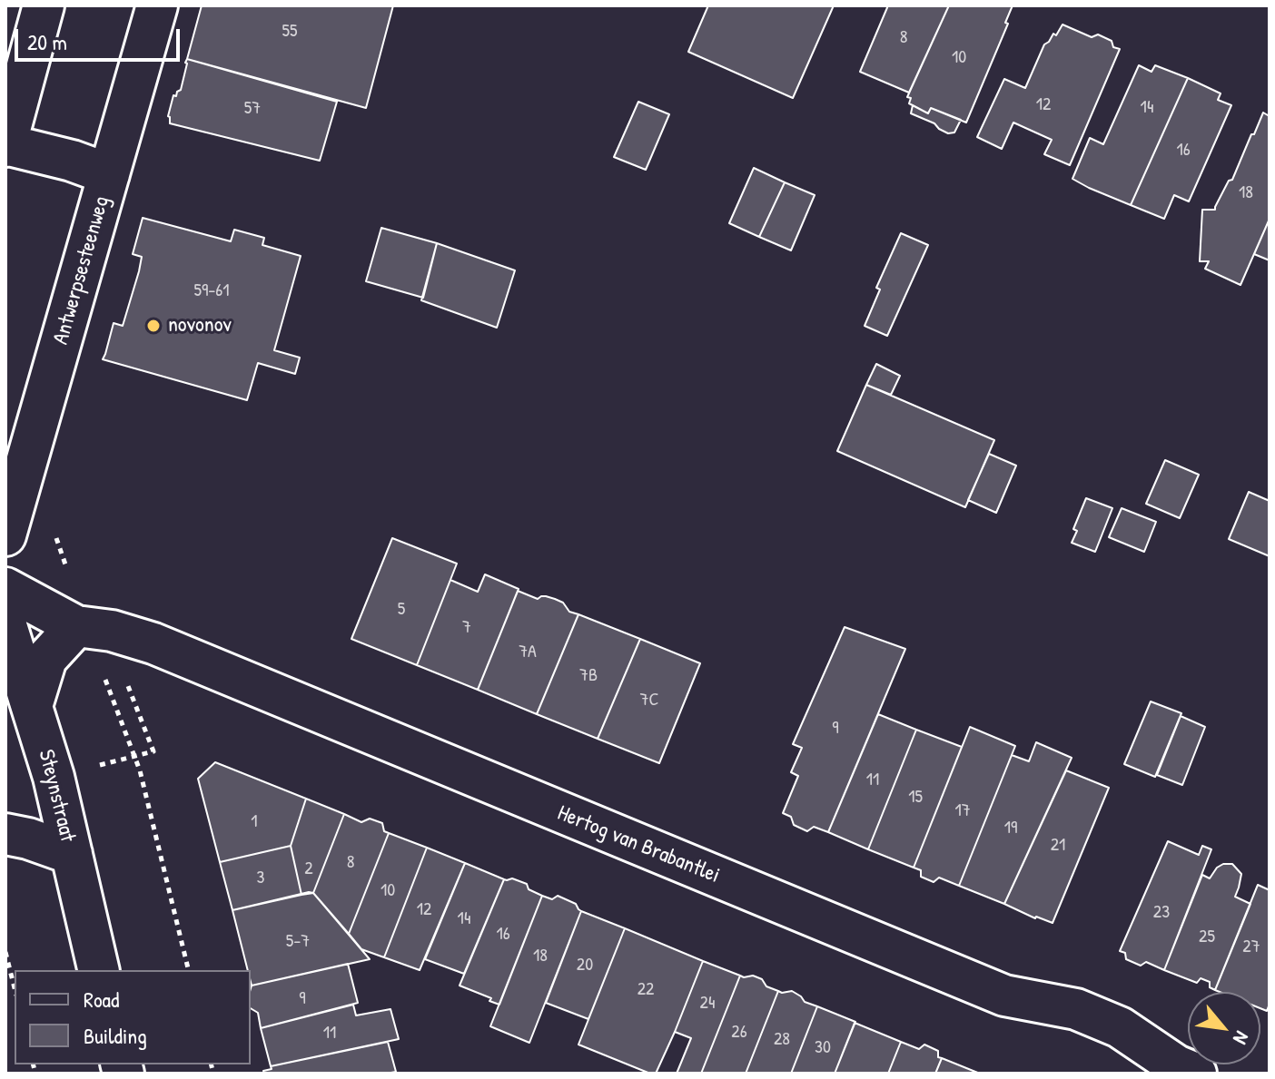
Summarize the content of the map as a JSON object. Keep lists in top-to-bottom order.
{
  "streets": {
    "street": ["Antwerpsesteenweg", "Steynstraat", "Hertog van Brabantlei"]
  },
  "places": ["novonov"],
  "house_numbers": [
    "55",
    "8",
    "10",
    "12",
    "14",
    "57",
    "16",
    "18",
    "59-61",
    "5",
    "7",
    "7A",
    "7B",
    "7C",
    "9",
    "11",
    "15",
    "17",
    "1",
    "19",
    "21",
    "8",
    "2",
    "3",
    "10",
    "12",
    "23",
    "14",
    "16",
    "25",
    "5-7",
    "27",
    "18",
    "20",
    "22",
    "9",
    "24",
    "26",
    "11",
    "28",
    "30"
  ],
  "legend": ["Road", "Building"],
  "scale_bar": "20 m",
  "north": "bottom right"
}
